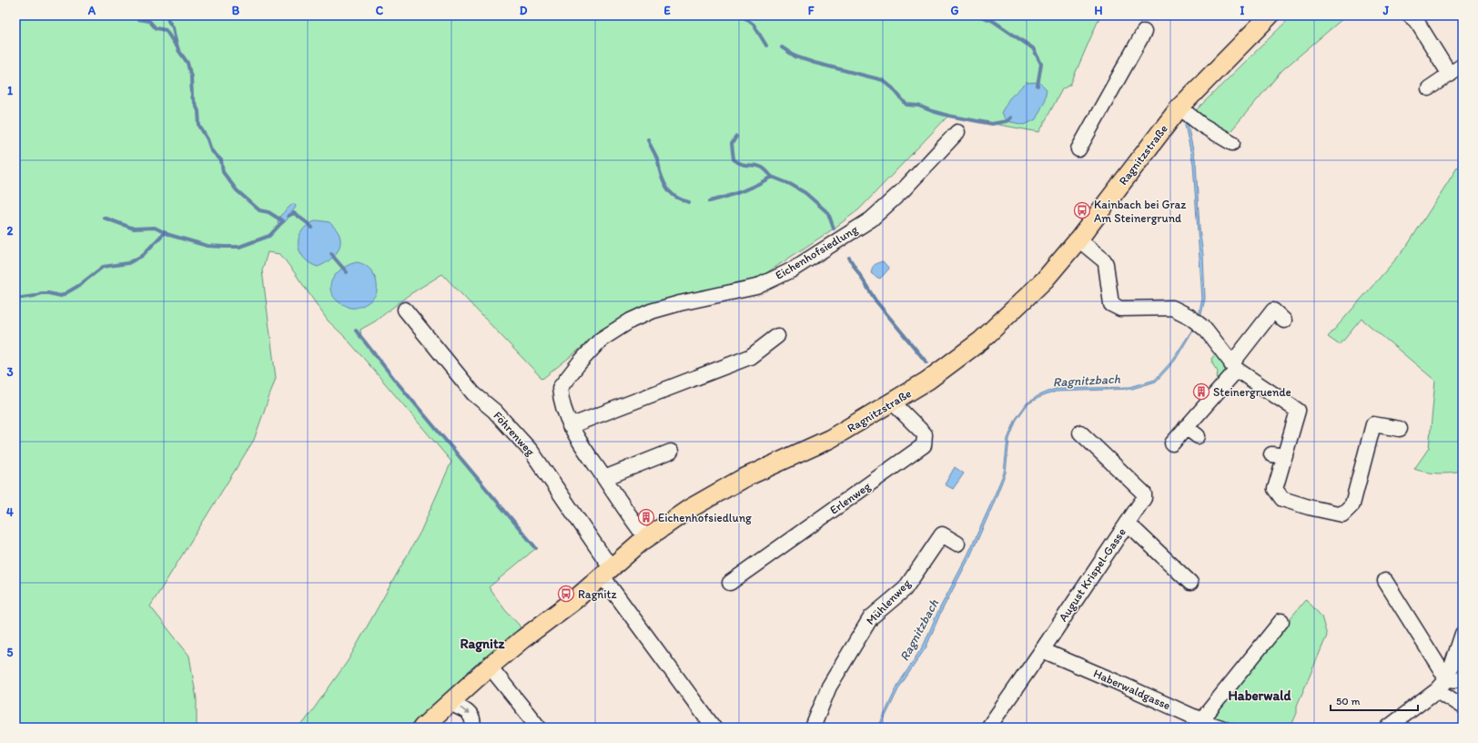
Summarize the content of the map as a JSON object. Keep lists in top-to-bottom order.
{
  "streets": {
    "main road": ["Ragnitzstraße"],
    "street": [
      "Eichenhofsiedlung",
      "Föhrenweg",
      "Erlenweg",
      "August Krispel-Gasse",
      "Mühlenweg",
      "Haberwaldgasse"
    ]
  },
  "crossings": [
    ["Ragnitzstraße", "Eichenhofsiedlung"],
    ["Ragnitzstraße", "Föhrenweg"],
    ["Ragnitzstraße", "Erlenweg"],
    ["August Krispel-Gasse", "Haberwaldgasse"]
  ],
  "districts": ["Ragnitz", "Haberwald"],
  "water": ["Ragnitzbach"],
  "places": {
    "bus stop": ["Kainbach bei Graz Am Steinergrund", "Ragnitz"],
    "building": ["Steinergruende", "Eichenhofsiedlung"]
  },
  "scale_bar": "50 m",
  "grid": {
    "columns": [
      "A",
      "B",
      "C",
      "D",
      "E",
      "F",
      "G",
      "H",
      "I",
      "J"
    ],
    "rows": [
      "1",
      "2",
      "3",
      "4",
      "5"
    ]
  }
}
